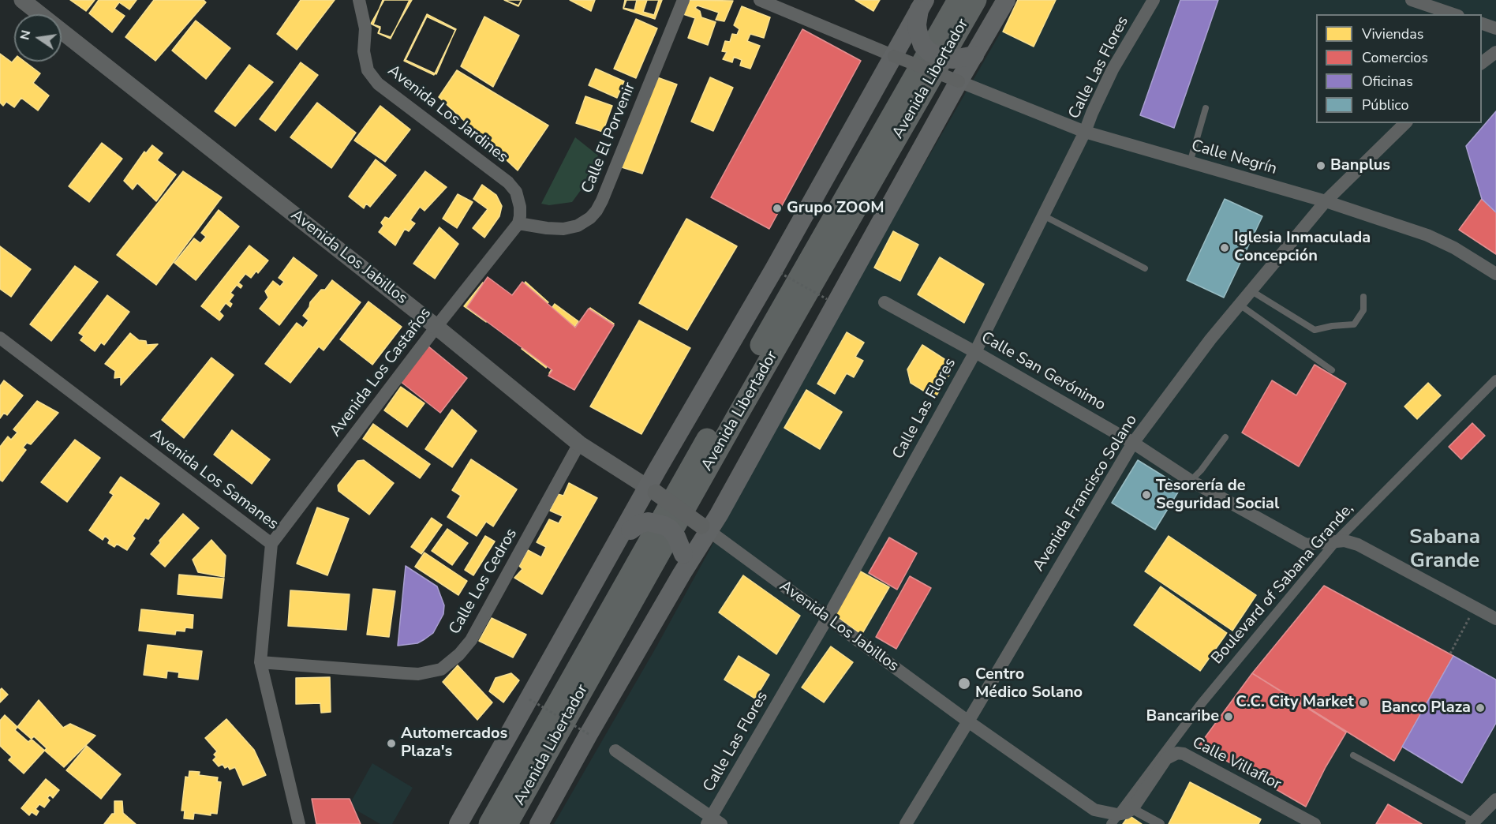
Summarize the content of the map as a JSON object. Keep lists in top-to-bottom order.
{
  "streets": {
    "main road": ["Avenida Libertador"],
    "street": [
      "Calle Las Flores",
      "Avenida Los Jardines",
      "Calle El Porvenir",
      "Calle Negrín",
      "Avenida Los Jabillos",
      "Calle San Gerónimo",
      "Avenida Los Castaños",
      "Avenida Los Samanes",
      "Avenida Francisco Solano",
      "Calle Los Cedros",
      "Boulevard of Sabana Grande,",
      "Calle Villaflor"
    ]
  },
  "crossings": [
    ["Calle Las Flores", "Calle Negrín"],
    ["Calle Las Flores", "Avenida Los Jabillos"],
    ["Calle Las Flores", "Calle San Gerónimo"],
    ["Avenida Libertador", "Calle Negrín"],
    ["Avenida Libertador", "Avenida Los Jabillos"],
    ["Avenida Los Jardines", "Calle El Porvenir"],
    ["Avenida Los Jardines", "Avenida Los Castaños"],
    ["Calle El Porvenir", "Avenida Los Castaños"],
    ["Calle Negrín", "Avenida Francisco Solano"],
    ["Avenida Los Jabillos", "Avenida Los Castaños"],
    ["Avenida Los Jabillos", "Avenida Francisco Solano"],
    ["Avenida Los Jabillos", "Calle Los Cedros"],
    ["Calle San Gerónimo", "Avenida Francisco Solano"],
    ["Calle San Gerónimo", "Boulevard of Sabana Grande,"],
    ["Avenida Los Castaños", "Avenida Los Samanes"],
    ["Avenida Los Samanes", "Calle Los Cedros"]
  ],
  "districts": ["Sabana Grande"],
  "places": [
    "Banplus",
    "Grupo ZOOM",
    "Iglesia Inmaculada Concepción",
    "Tesorería de Seguridad Social",
    "Centro Médico Solano",
    "C.C. City Market",
    "Banco Plaza",
    "Bancaribe",
    "Automercados Plaza's"
  ],
  "legend": [
    "Viviendas",
    "Comercios",
    "Oficinas",
    "Público"
  ],
  "north": "left"
}
